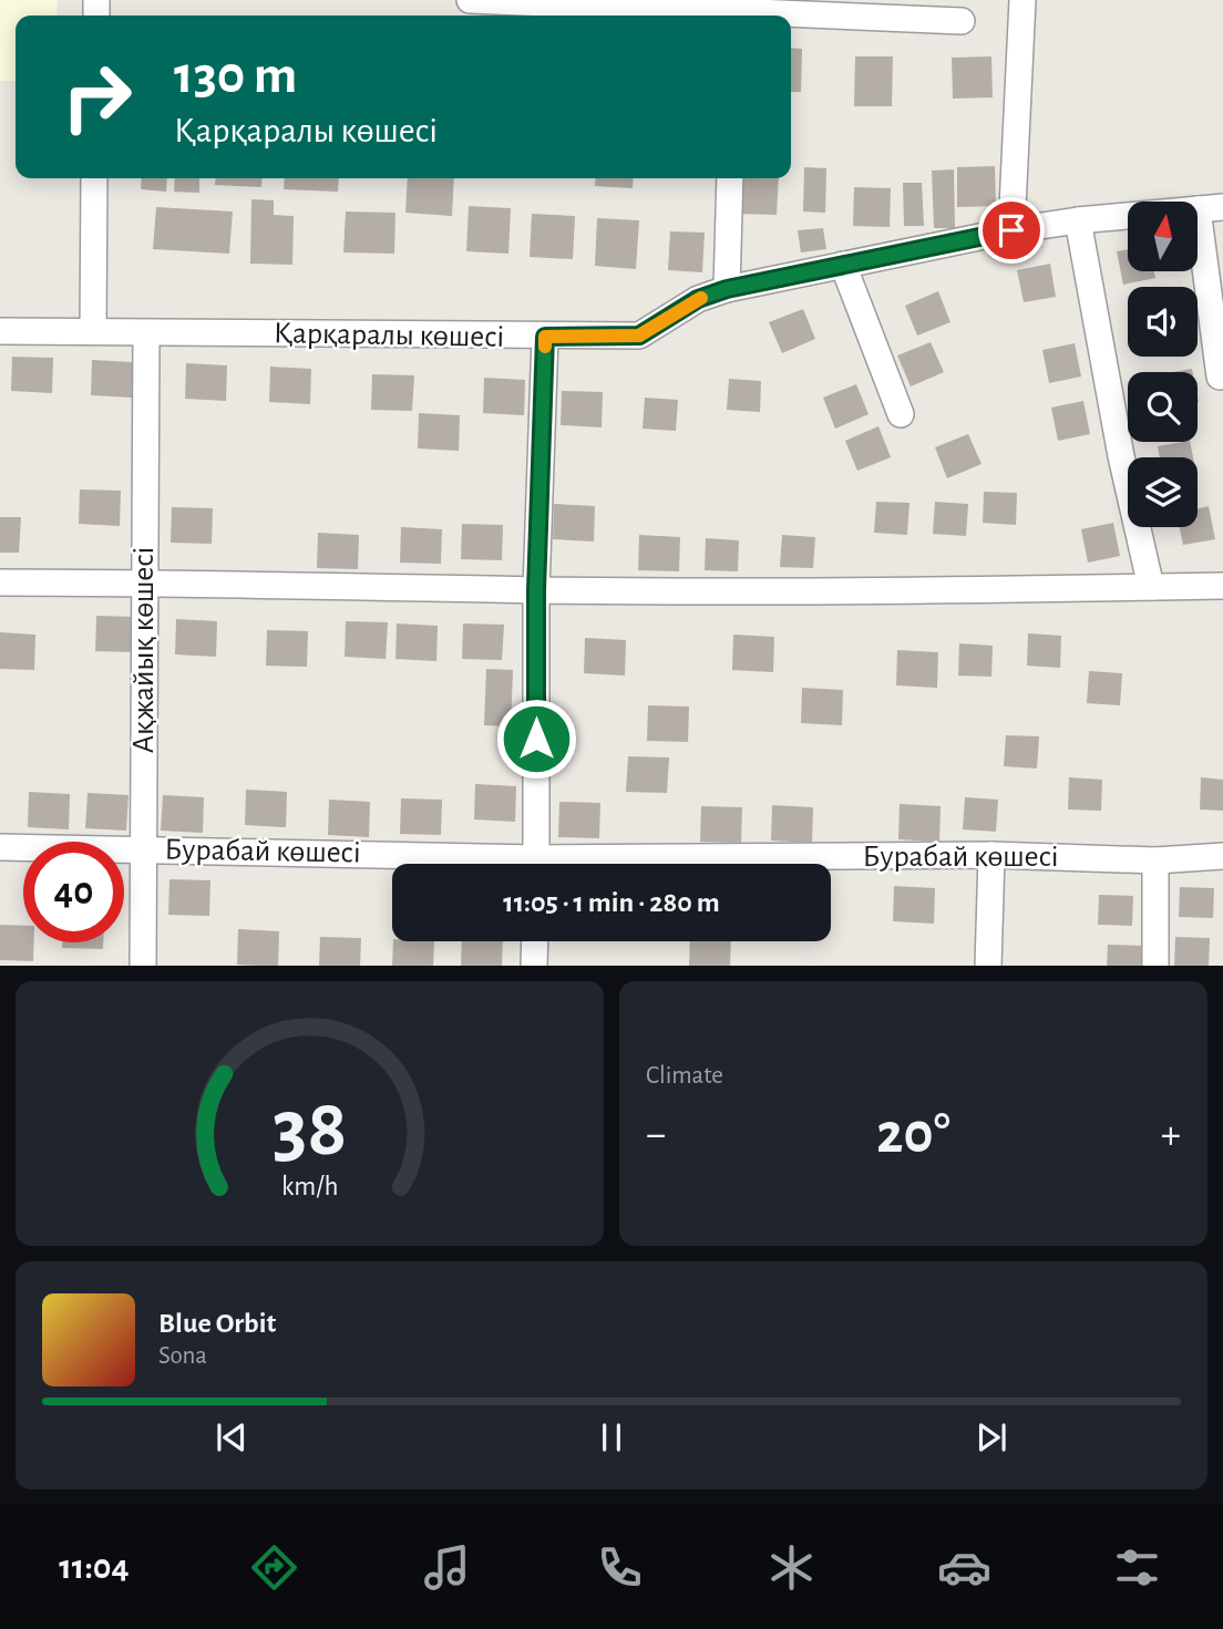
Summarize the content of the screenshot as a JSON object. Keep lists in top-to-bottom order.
{
  "streets": {
    "street": ["Қарқаралы көшесі", "Ақжайық көшесі", "Бурабай көшесі"]
  },
  "crossings": [
    ["Қарқаралы көшесі", "Ақжайық көшесі"],
    ["Ақжайық көшесі", "Бурабай көшесі"]
  ],
  "north": "top",
  "page": {
    "turn": ["130 m", "Қарқаралы көшесі"],
    "limit": "40",
    "trip": "11:05 · 1 min · 280 m",
    "tile": "Climate",
    "heat": ["−", "20°", "+"],
    "song": ["Blue Orbit", "Sona"],
    "tabs": "11:04",
    "gauge": ["38", "km/h"]
  }
}
